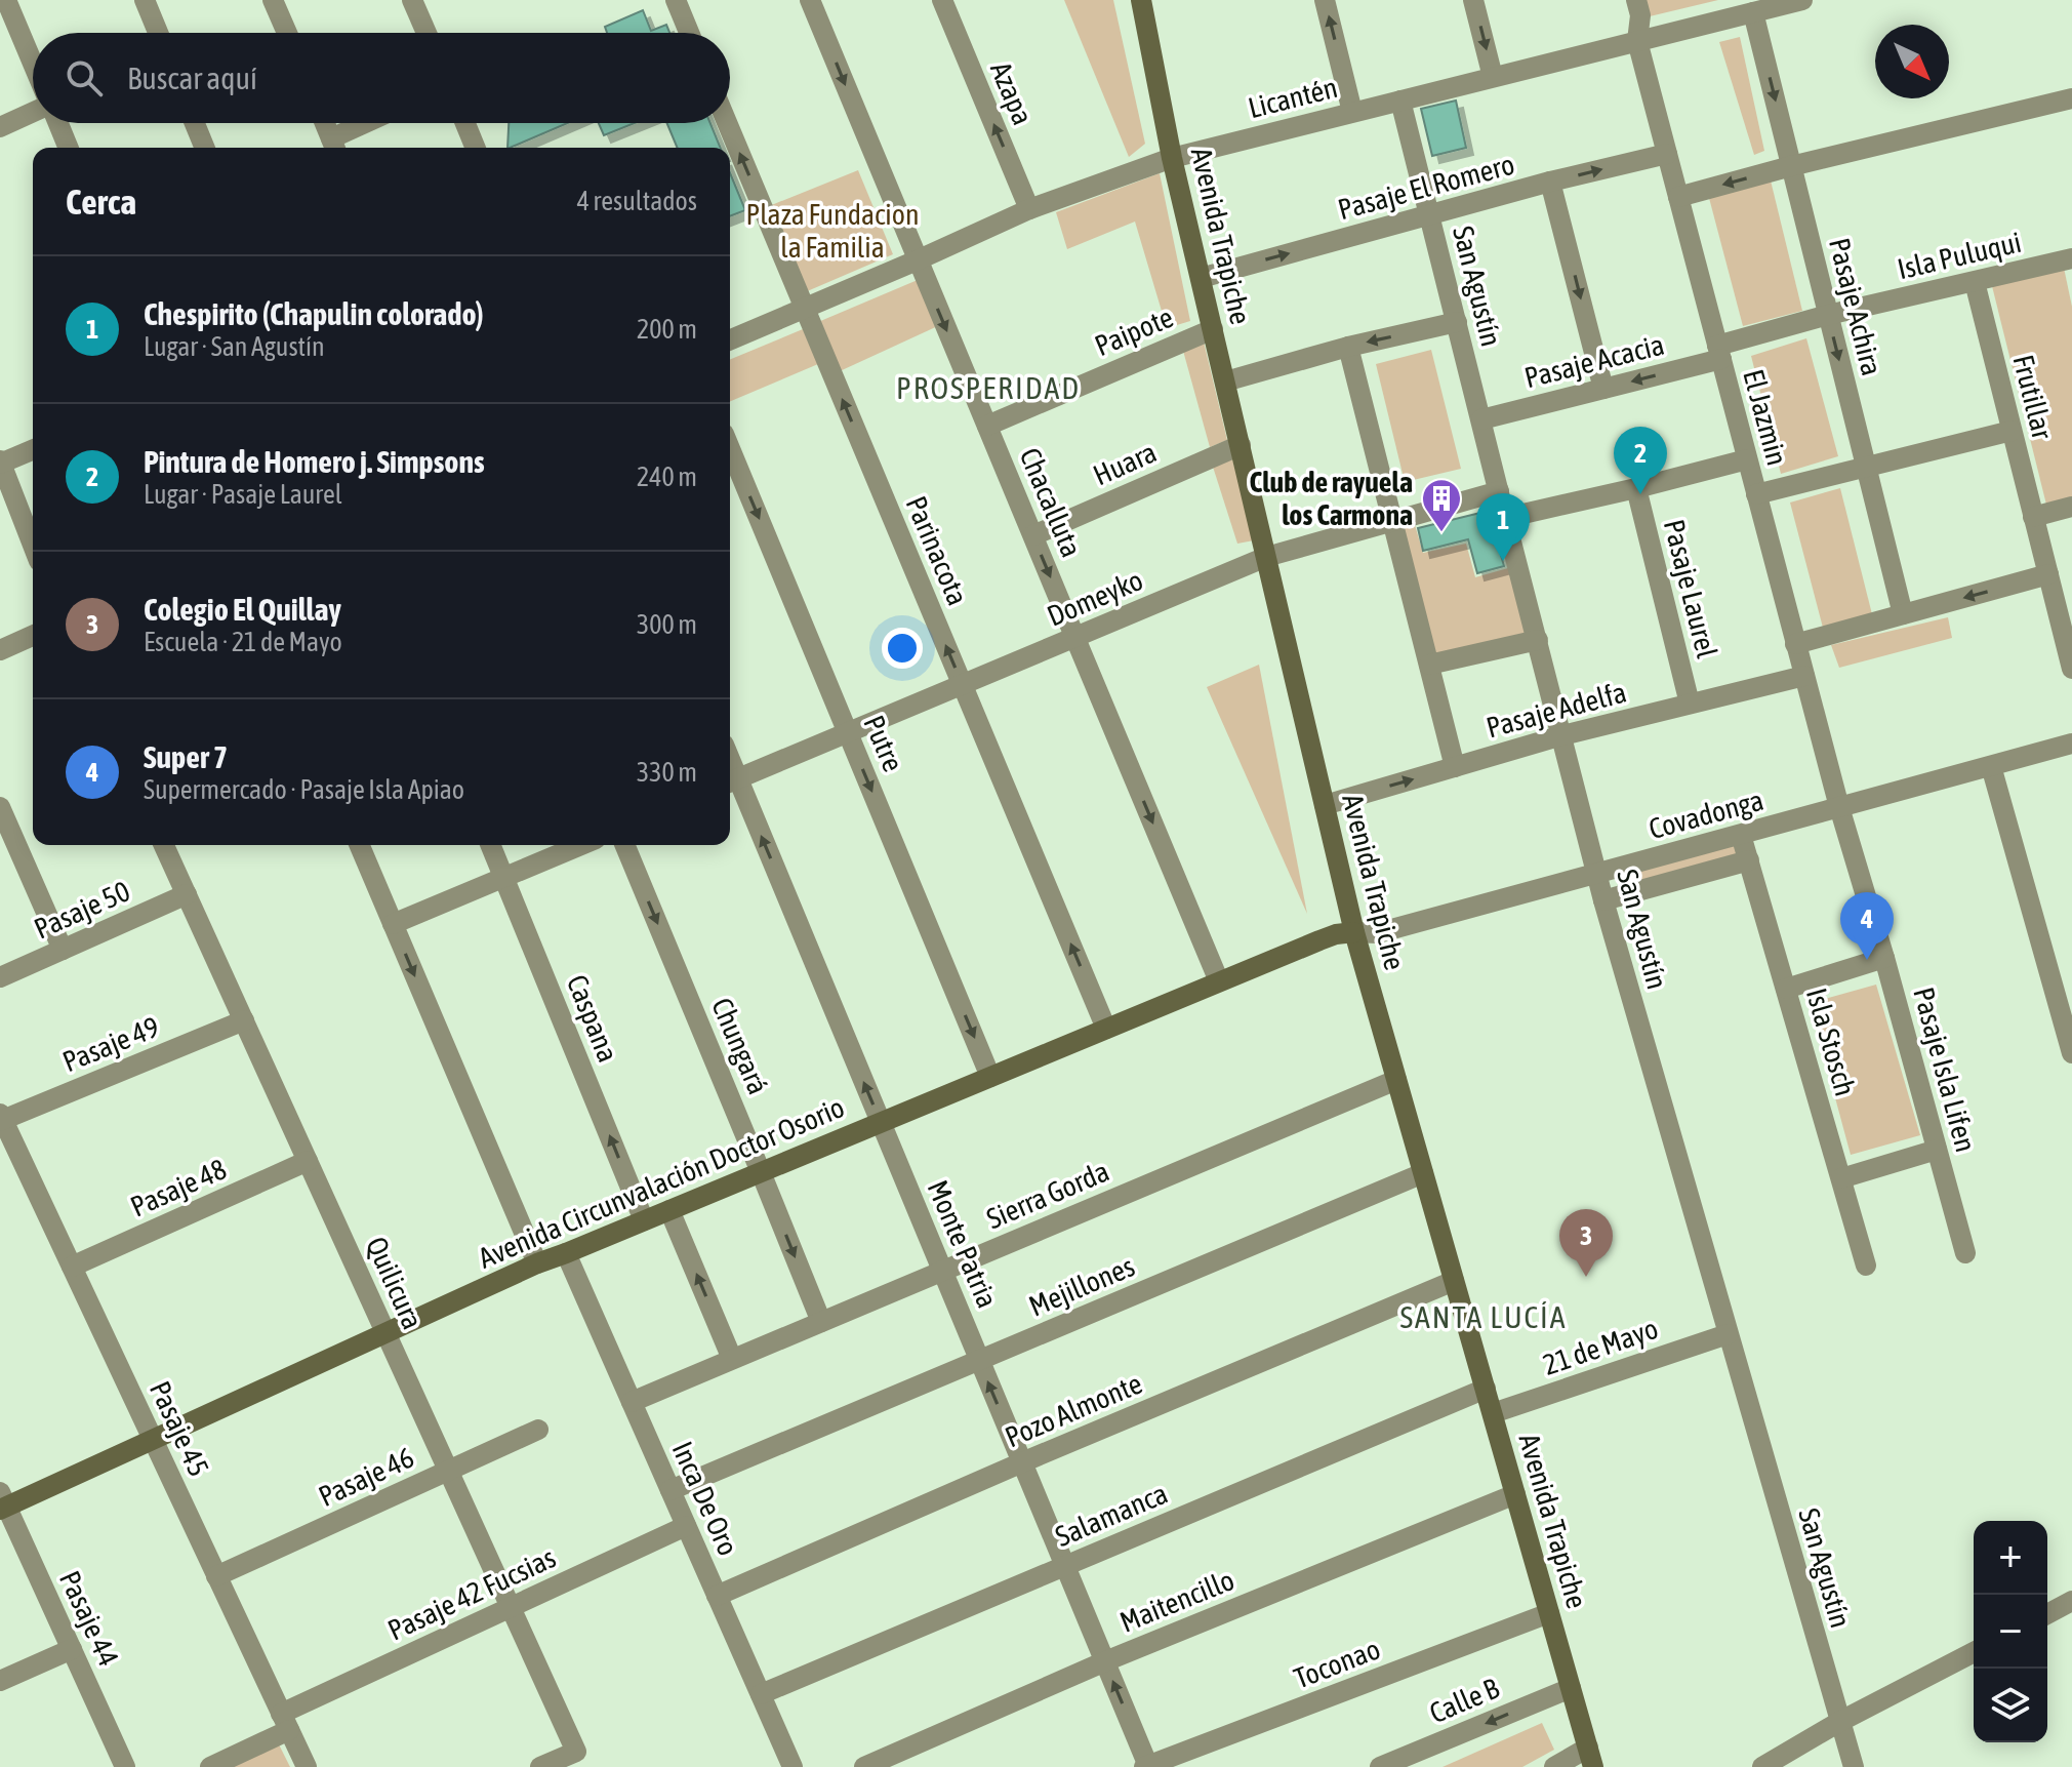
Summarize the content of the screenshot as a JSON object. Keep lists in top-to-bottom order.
{
  "streets": {
    "street": [
      "Azapa",
      "Licantén",
      "Pasaje El Romero",
      "Avenida Trapiche",
      "Isla Puluqui",
      "San Agustín",
      "Pasaje Achira",
      "Paipote",
      "Pasaje Acacia",
      "Frutillar",
      "El Jazmin",
      "Huara",
      "Chacalluta",
      "Parinacota",
      "Pasaje Laurel",
      "Domeyko",
      "Pasaje Adelfa",
      "Putre",
      "Covadonga",
      "Pasaje 50",
      "Caspana",
      "Isla Stosch",
      "Pasaje 49",
      "Chungará",
      "Pasaje Isla Lifen",
      "Avenida Circunvalación Doctor Osorio",
      "Pasaje 48",
      "Sierra Gorda",
      "Monte Patria",
      "Quilicura",
      "Mejillones",
      "21 de Mayo",
      "Pozo Almonte",
      "Pasaje 45",
      "Pasaje 46",
      "Inca De Oro",
      "Salamanca",
      "Pasaje 42 Fucsias",
      "Maitencillo",
      "Pasaje 44",
      "Toconao",
      "Calle B"
    ]
  },
  "crossings": [
    ["Azapa", "Licantén"],
    ["Licantén", "Avenida Trapiche"],
    ["Licantén", "San Agustín"],
    ["Licantén", "Pasaje Achira"],
    ["Licantén", "El Jazmin"],
    ["Licantén", "Chacalluta"],
    ["Licantén", "Parinacota"],
    ["Pasaje El Romero", "Avenida Trapiche"],
    ["Pasaje El Romero", "San Agustín"],
    ["Pasaje El Romero", "El Jazmin"],
    ["Avenida Trapiche", "Paipote"],
    ["Avenida Trapiche", "Huara"],
    ["Avenida Trapiche", "Domeyko"],
    ["Avenida Trapiche", "Pasaje Adelfa"],
    ["Avenida Trapiche", "Covadonga"],
    ["Avenida Trapiche", "Avenida Circunvalación Doctor Osorio"],
    ["Avenida Trapiche", "Sierra Gorda"],
    ["Avenida Trapiche", "Mejillones"],
    ["Avenida Trapiche", "21 de Mayo"],
    ["Avenida Trapiche", "Pozo Almonte"],
    ["Avenida Trapiche", "Salamanca"],
    ["Avenida Trapiche", "Maitencillo"],
    ["Avenida Trapiche", "Toconao"],
    ["Avenida Trapiche", "Calle B"],
    ["Isla Puluqui", "Pasaje Achira"],
    ["Isla Puluqui", "Pasaje Acacia"],
    ["Isla Puluqui", "Frutillar"],
    ["Isla Puluqui", "El Jazmin"],
    ["San Agustín", "Pasaje Acacia"],
    ["San Agustín", "Domeyko"],
    ["San Agustín", "Pasaje Adelfa"],
    ["San Agustín", "Covadonga"],
    ["San Agustín", "21 de Mayo"],
    ["Paipote", "Chacalluta"],
    ["Pasaje Acacia", "El Jazmin"],
    ["El Jazmin", "Pasaje Adelfa"],
    ["El Jazmin", "Covadonga"],
    ["El Jazmin", "Pasaje Isla Lifen"],
    ["Huara", "Chacalluta"],
    ["Chacalluta", "Domeyko"],
    ["Chacalluta", "Avenida Circunvalación Doctor Osorio"],
    ["Parinacota", "Domeyko"],
    ["Parinacota", "Avenida Circunvalación Doctor Osorio"],
    ["Pasaje Laurel", "Pasaje Adelfa"],
    ["Domeyko", "Putre"],
    ["Domeyko", "Monte Patria"],
    ["Putre", "Avenida Circunvalación Doctor Osorio"],
    ["Covadonga", "Isla Stosch"],
    ["Covadonga", "Pasaje Isla Lifen"],
    ["Covadonga", "Avenida Circunvalación Doctor Osorio"],
    ["Pasaje 50", "Quilicura"],
    ["Caspana", "Avenida Circunvalación Doctor Osorio"],
    ["Pasaje 49", "Quilicura"],
    ["Pasaje 49", "Pasaje 45"],
    ["Chungará", "Avenida Circunvalación Doctor Osorio"],
    ["Chungará", "Sierra Gorda"],
    ["Avenida Circunvalación Doctor Osorio", "Monte Patria"],
    ["Avenida Circunvalación Doctor Osorio", "Quilicura"],
    ["Avenida Circunvalación Doctor Osorio", "Pasaje 45"],
    ["Avenida Circunvalación Doctor Osorio", "Inca De Oro"],
    ["Avenida Circunvalación Doctor Osorio", "Pasaje 44"],
    ["Pasaje 48", "Quilicura"],
    ["Pasaje 48", "Pasaje 45"],
    ["Sierra Gorda", "Monte Patria"],
    ["Sierra Gorda", "Inca De Oro"],
    ["Monte Patria", "Mejillones"],
    ["Monte Patria", "Pozo Almonte"],
    ["Monte Patria", "Salamanca"],
    ["Monte Patria", "Maitencillo"],
    ["Monte Patria", "Toconao"],
    ["Quilicura", "Pasaje 46"],
    ["Quilicura", "Pasaje 42 Fucsias"],
    ["Mejillones", "Inca De Oro"],
    ["Pozo Almonte", "Inca De Oro"],
    ["Pasaje 45", "Pasaje 46"],
    ["Pasaje 45", "Pasaje 42 Fucsias"],
    ["Inca De Oro", "Salamanca"],
    ["Inca De Oro", "Pasaje 42 Fucsias"]
  ],
  "one_way": [
    "Azapa",
    "Pasaje Achira",
    "Chacalluta",
    "Parinacota",
    "Putre",
    "Monte Patria",
    "Calle B"
  ],
  "districts": ["PROSPERIDAD", "SANTA LUCÍA"],
  "parks": ["Plaza Fundacion la Familia"],
  "places": {
    "building": ["Club de rayuela los Carmona"]
  },
  "north": "bottom right",
  "page": {
    "search": "Buscar aquí",
    "heading": ["Cerca", "4 resultados"],
    "list": [
      {
        "mark": "1",
        "name": "Chespirito (Chapulin colorado)",
        "note": "Lugar · San Agustín",
        "value": "200 m"
      },
      {
        "mark": "2",
        "name": "Pintura de Homero j. Simpsons",
        "note": "Lugar · Pasaje Laurel",
        "value": "240 m"
      },
      {
        "mark": "3",
        "name": "Colegio El Quillay",
        "note": "Escuela · 21 de Mayo",
        "value": "300 m"
      },
      {
        "mark": "4",
        "name": "Super 7",
        "note": "Supermercado · Pasaje Isla Apiao",
        "value": "330 m"
      }
    ],
    "pins": [
      "2",
      "1",
      "4",
      "3"
    ],
    "map_buttons": ["+", "−"]
  }
}
